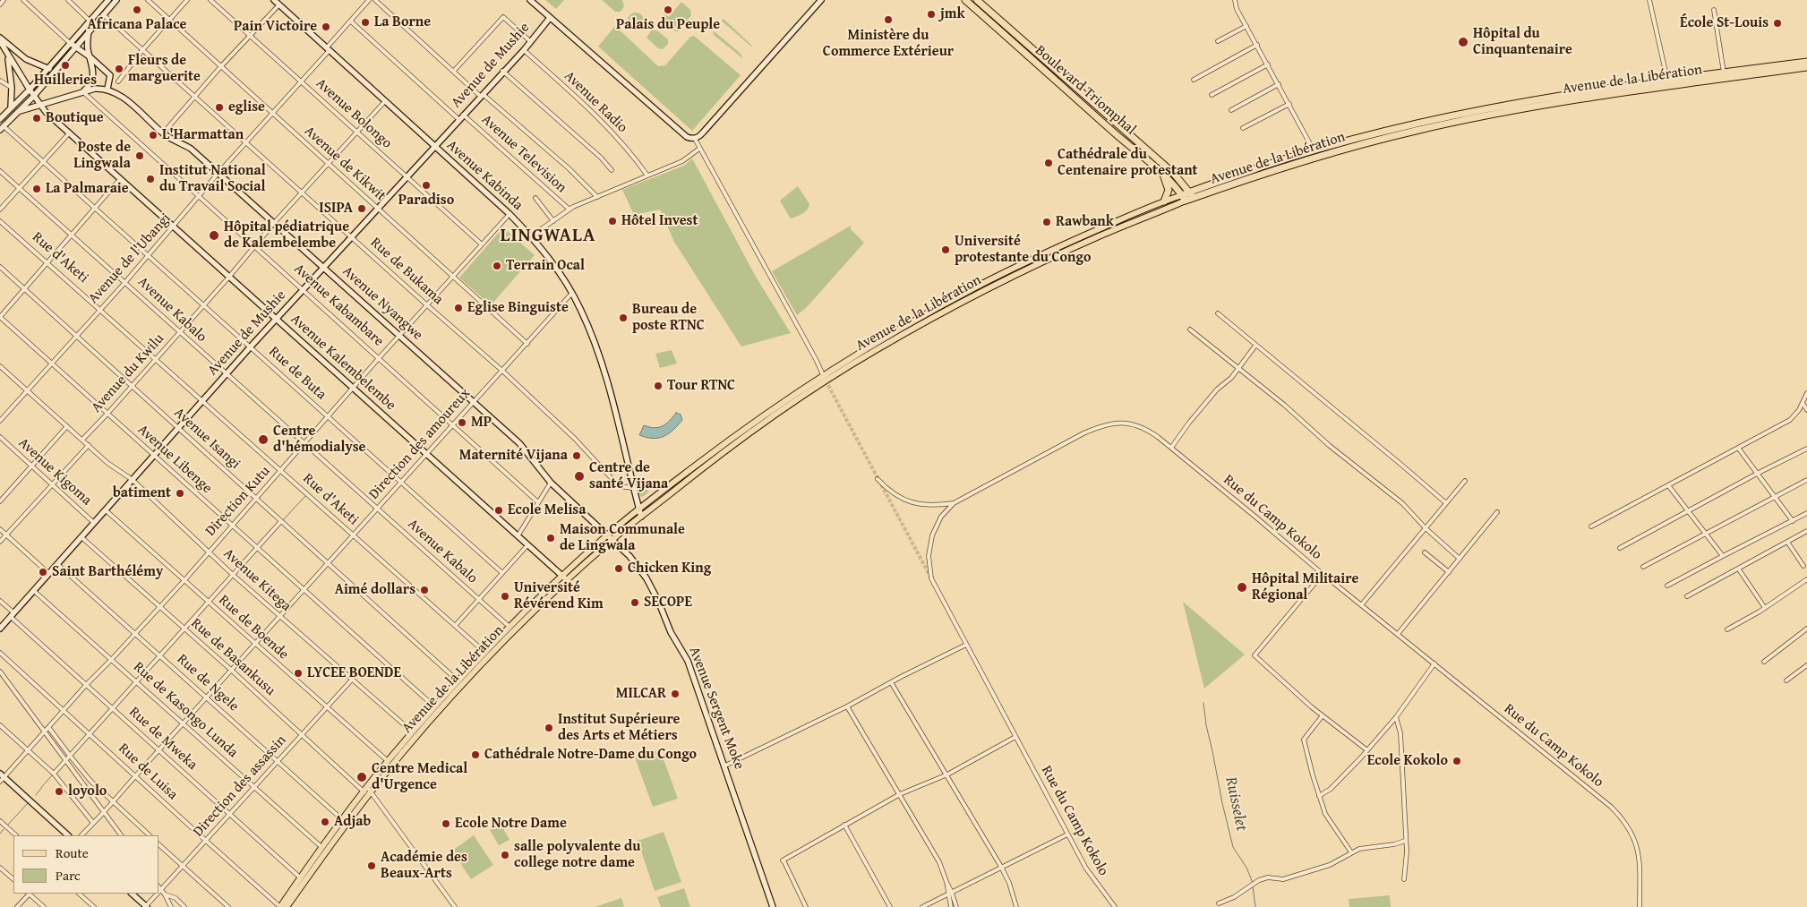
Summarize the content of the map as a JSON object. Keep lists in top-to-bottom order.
{
  "streets": {
    "highway": ["Avenue de la Libération", "Boulevard Triomphal"],
    "street": [
      "Avenue de Mushie",
      "Avenue Radio",
      "Avenue Bolongo",
      "Avenue Television",
      "Avenue de Kikwit",
      "Avenue Kabinda",
      "Rue d'Aketi",
      "Avenue de l'Ubangi",
      "Rue de Bukama",
      "Avenue Nyangwe",
      "Avenue Kabambare",
      "Avenue Kabalo",
      "Avenue Kalembelembe",
      "Avenue du Kwilu",
      "Rue de Buta",
      "Avenue Isangi",
      "Direction des amoureux",
      "Avenue Libenge",
      "Avenue Kigoma",
      "Direction Kutu",
      "Rue du Camp Kokolo",
      "Avenue Kitega",
      "Rue de Boende",
      "Rue de Basankusu",
      "Rue de Ngele",
      "Avenue Sergent Moke",
      "Rue de Kasongo Lunda",
      "Rue de Mweka",
      "Rue de Luisa",
      "Direction des assassin"
    ]
  },
  "crossings": [
    ["Avenue de Mushie", "Avenue Radio"],
    ["Avenue de Mushie", "Avenue Bolongo"],
    ["Avenue de Mushie", "Avenue Television"],
    ["Avenue de Mushie", "Avenue de Kikwit"],
    ["Avenue de Mushie", "Avenue Kabinda"],
    ["Avenue de Mushie", "Rue d'Aketi"],
    ["Avenue de Mushie", "Rue de Bukama"],
    ["Avenue de Mushie", "Avenue Nyangwe"],
    ["Avenue de Mushie", "Avenue Kabambare"],
    ["Avenue de Mushie", "Avenue Kabalo"],
    ["Avenue de Mushie", "Avenue Kalembelembe"],
    ["Avenue de Mushie", "Rue de Buta"],
    ["Avenue de Mushie", "Avenue Isangi"],
    ["Avenue de Mushie", "Avenue Libenge"],
    ["Avenue de Mushie", "Avenue Kigoma"],
    ["Avenue de Mushie", "Avenue Kitega"],
    ["Avenue de Mushie", "Rue de Boende"],
    ["Avenue de Mushie", "Rue de Basankusu"],
    ["Avenue de Mushie", "Rue de Ngele"],
    ["Avenue de Mushie", "Rue de Kasongo Lunda"],
    ["Avenue de Mushie", "Rue de Mweka"],
    ["Avenue de la Libération", "Boulevard Triomphal"],
    ["Avenue de la Libération", "Avenue Kabinda"],
    ["Avenue de la Libération", "Rue d'Aketi"],
    ["Avenue de la Libération", "Avenue Nyangwe"],
    ["Avenue de la Libération", "Avenue Kabalo"],
    ["Avenue de la Libération", "Avenue Kalembelembe"],
    ["Avenue de la Libération", "Avenue Isangi"],
    ["Avenue de la Libération", "Avenue Libenge"],
    ["Avenue de la Libération", "Avenue Kitega"],
    ["Avenue de la Libération", "Rue de Boende"],
    ["Avenue de la Libération", "Rue de Basankusu"],
    ["Avenue de la Libération", "Rue de Ngele"],
    ["Avenue de la Libération", "Avenue Sergent Moke"],
    ["Avenue de la Libération", "Rue de Kasongo Lunda"],
    ["Avenue de la Libération", "Rue de Mweka"],
    ["Avenue de la Libération", "Rue de Luisa"],
    ["Avenue Bolongo", "Avenue de l'Ubangi"],
    ["Avenue Bolongo", "Avenue du Kwilu"],
    ["Avenue Bolongo", "Direction Kutu"],
    ["Avenue de Kikwit", "Avenue de l'Ubangi"],
    ["Avenue de Kikwit", "Avenue du Kwilu"],
    ["Avenue de Kikwit", "Direction des amoureux"],
    ["Avenue de Kikwit", "Direction Kutu"],
    ["Avenue Kabinda", "Avenue de l'Ubangi"],
    ["Avenue Kabinda", "Rue de Bukama"],
    ["Avenue Kabinda", "Avenue du Kwilu"],
    ["Avenue Kabinda", "Direction des amoureux"],
    ["Avenue Kabinda", "Direction Kutu"],
    ["Rue d'Aketi", "Avenue de l'Ubangi"],
    ["Rue d'Aketi", "Avenue du Kwilu"],
    ["Rue d'Aketi", "Direction des amoureux"],
    ["Rue d'Aketi", "Direction Kutu"],
    ["Avenue de l'Ubangi", "Rue de Bukama"],
    ["Avenue de l'Ubangi", "Avenue Nyangwe"],
    ["Avenue de l'Ubangi", "Avenue Kabambare"],
    ["Avenue de l'Ubangi", "Avenue Kabalo"],
    ["Avenue de l'Ubangi", "Avenue Kalembelembe"],
    ["Avenue de l'Ubangi", "Rue de Buta"],
    ["Avenue de l'Ubangi", "Avenue Isangi"],
    ["Avenue de l'Ubangi", "Avenue Libenge"],
    ["Avenue de l'Ubangi", "Avenue Kitega"],
    ["Rue de Bukama", "Avenue du Kwilu"],
    ["Rue de Bukama", "Direction des amoureux"],
    ["Rue de Bukama", "Direction Kutu"],
    ["Avenue Nyangwe", "Avenue du Kwilu"],
    ["Avenue Nyangwe", "Direction des amoureux"],
    ["Avenue Nyangwe", "Direction Kutu"],
    ["Avenue Nyangwe", "Avenue Sergent Moke"],
    ["Avenue Kabambare", "Avenue du Kwilu"],
    ["Avenue Kabambare", "Direction des amoureux"],
    ["Avenue Kabambare", "Direction Kutu"],
    ["Avenue Kabalo", "Avenue du Kwilu"],
    ["Avenue Kabalo", "Direction des amoureux"],
    ["Avenue Kabalo", "Direction Kutu"],
    ["Avenue Kalembelembe", "Avenue du Kwilu"],
    ["Avenue Kalembelembe", "Direction des amoureux"],
    ["Avenue Kalembelembe", "Direction Kutu"],
    ["Avenue du Kwilu", "Rue de Buta"],
    ["Avenue du Kwilu", "Avenue Isangi"],
    ["Avenue du Kwilu", "Avenue Libenge"],
    ["Avenue du Kwilu", "Avenue Kitega"],
    ["Rue de Buta", "Direction des amoureux"],
    ["Rue de Buta", "Direction Kutu"],
    ["Avenue Isangi", "Direction des amoureux"],
    ["Avenue Isangi", "Direction Kutu"],
    ["Direction des amoureux", "Avenue Libenge"],
    ["Direction des amoureux", "Avenue Kitega"],
    ["Direction des amoureux", "Rue de Boende"],
    ["Direction des amoureux", "Rue de Basankusu"],
    ["Direction des amoureux", "Rue de Ngele"],
    ["Direction des amoureux", "Rue de Kasongo Lunda"],
    ["Direction des amoureux", "Rue de Mweka"],
    ["Direction des amoureux", "Rue de Luisa"],
    ["Avenue Libenge", "Direction Kutu"],
    ["Direction Kutu", "Avenue Kitega"],
    ["Direction Kutu", "Rue de Boende"],
    ["Direction Kutu", "Rue de Basankusu"],
    ["Direction Kutu", "Rue de Ngele"],
    ["Direction Kutu", "Rue de Kasongo Lunda"],
    ["Direction Kutu", "Rue de Mweka"],
    ["Direction Kutu", "Rue de Luisa"],
    ["Avenue Kitega", "Direction des assassin"],
    ["Rue de Boende", "Direction des assassin"],
    ["Rue de Basankusu", "Direction des assassin"],
    ["Rue de Ngele", "Direction des assassin"],
    ["Rue de Kasongo Lunda", "Direction des assassin"],
    ["Rue de Mweka", "Direction des assassin"],
    ["Rue de Luisa", "Direction des assassin"]
  ],
  "districts": ["LINGWALA"],
  "water": ["Ruisselet"],
  "places": [
    "Africana Palace",
    "Palais du Peuple",
    "jmk",
    "Ministère du Commerce Extérieur",
    "La Borne",
    "École St-Louis",
    "Pain Victoire",
    "Hôpital du Cinquantenaire",
    "Huilleries",
    "Fleurs de marguerite",
    "eglise",
    "Boutique",
    "L'Harmattan",
    "Poste de Lingwala",
    "Cathédrale du Centenaire protestant",
    "Institut National du Travail Social",
    "Paradiso",
    "La Palmaraie",
    "ISIPA",
    "Hôtel Invest",
    "Rawbank",
    "Hôpital pédiatrique de Kalembelembe",
    "Université protestante du Congo",
    "Terrain Ocal",
    "Eglise Binguiste",
    "Bureau de poste RTNC",
    "Tour RTNC",
    "MP",
    "Centre d'hémodialyse",
    "Maternité Vijana",
    "Centre de santé Vijana",
    "batiment",
    "Ecole Melisa",
    "Maison Communale de Lingwala",
    "Chicken King",
    "Saint Barthélémy",
    "Hôpital Militaire Régional",
    "Aimé dollars",
    "Université Révérend Kim",
    "SECOPE",
    "LYCEE BOENDE",
    "MILCAR",
    "Institut Supérieure des Arts et Métiers",
    "Cathédrale Notre-Dame du Congo",
    "Ecole Kokolo",
    "Centre Medical d'Urgence",
    "loyolo",
    "Adjab",
    "Ecole Notre Dame",
    "salle polyvalente du college notre dame",
    "Académie des Beaux-Arts"
  ],
  "legend": ["Route", "Parc"]
}
